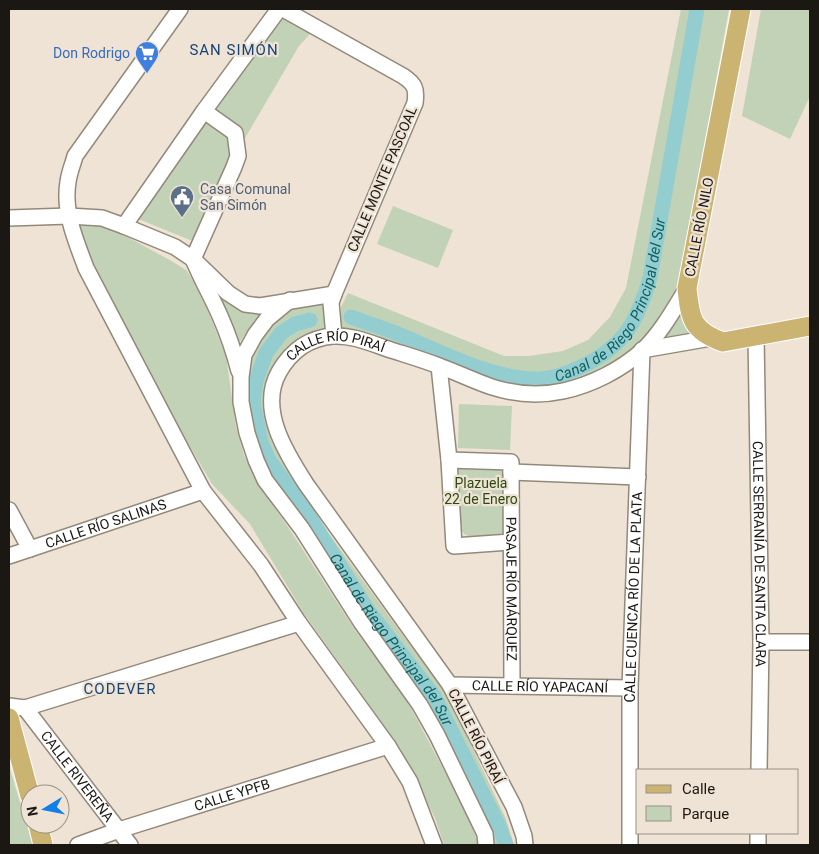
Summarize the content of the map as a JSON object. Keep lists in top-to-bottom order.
{
  "streets": {
    "main road": ["CALLE RÍO NILO"],
    "street": [
      "CALLE MONTE PASCOAL",
      "CALLE RÍO PIRAÍ",
      "CALLE RÍO SALINAS",
      "CALLE SERRANÍA DE SANTA CLARA",
      "PASAJE RÍO MÁRQUEZ",
      "CALLE CUENCA RÍO DE LA PLATA",
      "CALLE RÍO YAPACANÍ",
      "CALLE RIVEREÑA",
      "CALLE YPFB"
    ]
  },
  "crossings": [
    ["CALLE RÍO NILO", "CALLE RÍO PIRAÍ"],
    ["CALLE RÍO PIRAÍ", "CALLE CUENCA RÍO DE LA PLATA"],
    ["CALLE RÍO PIRAÍ", "CALLE RÍO YAPACANÍ"],
    ["PASAJE RÍO MÁRQUEZ", "CALLE RÍO YAPACANÍ"],
    ["CALLE CUENCA RÍO DE LA PLATA", "CALLE RÍO YAPACANÍ"],
    ["CALLE RIVEREÑA", "CALLE YPFB"]
  ],
  "districts": ["SAN SIMÓN", "CODEVER"],
  "water": ["Canal de Riego Principal del Sur"],
  "parks": ["Plazuela 22 de Enero"],
  "places": {
    "supermarket": ["Don Rodrigo"],
    "public building": ["Casa Comunal San Simón"]
  },
  "legend": ["Calle", "Parque"],
  "north": "left"
}
